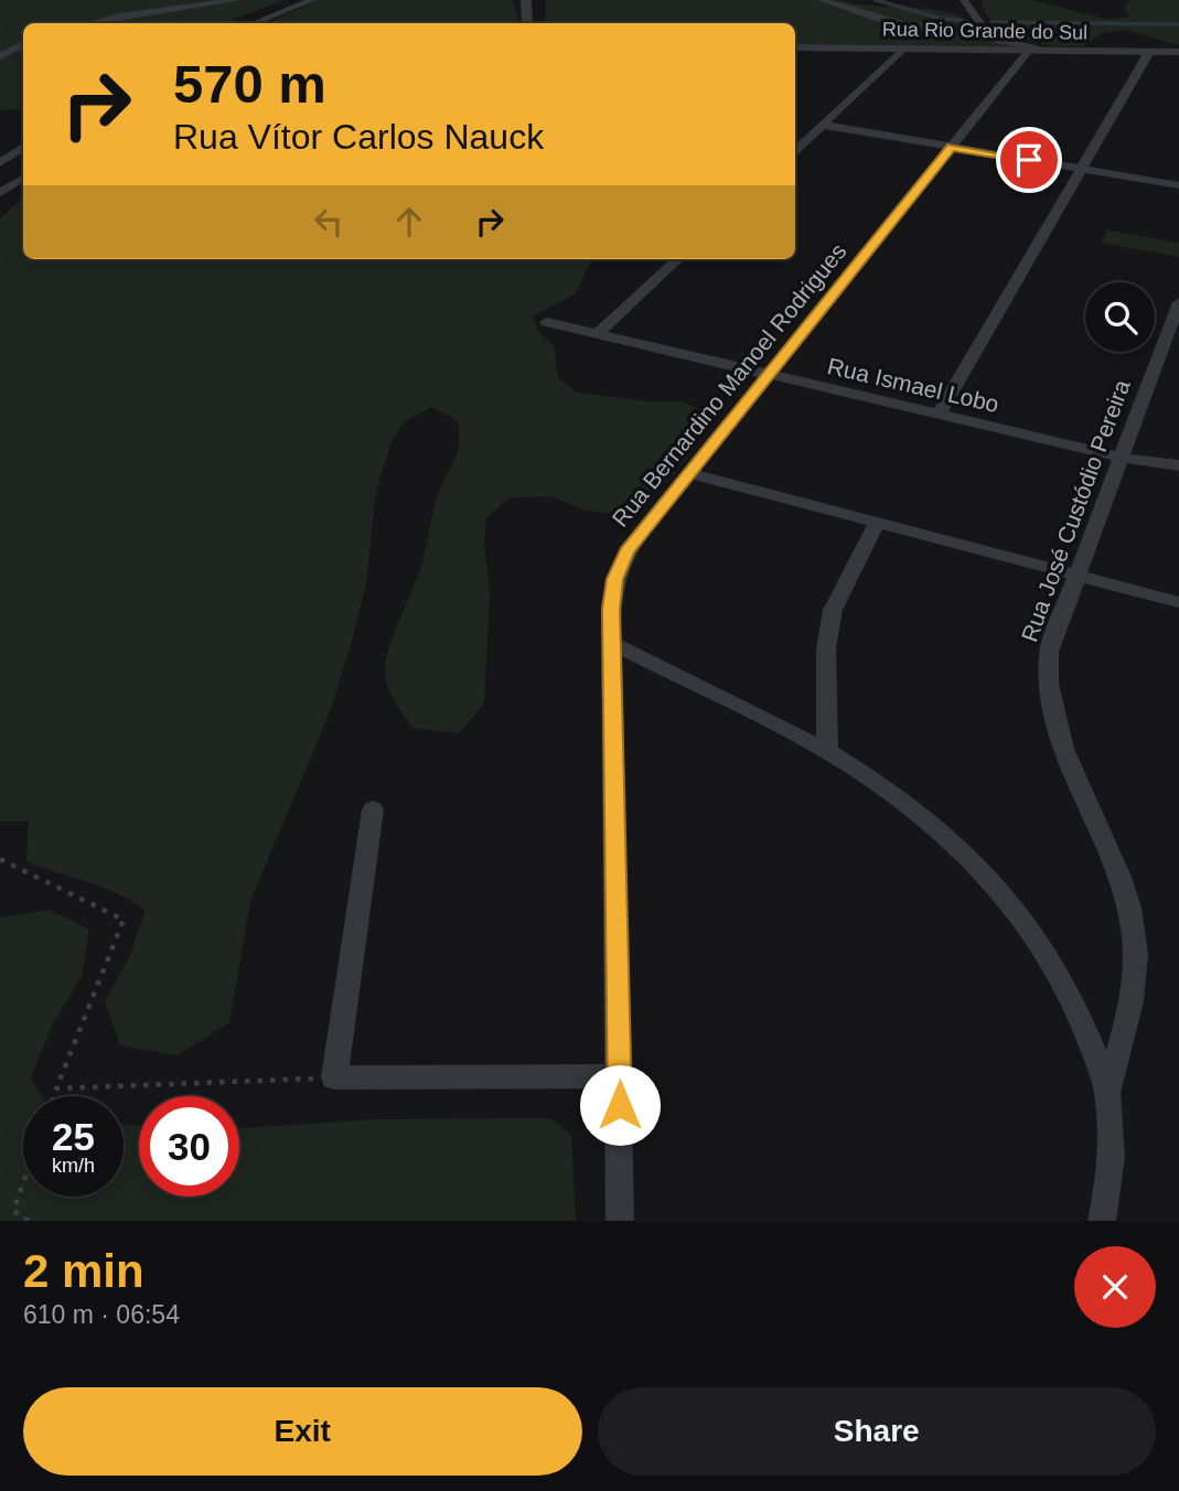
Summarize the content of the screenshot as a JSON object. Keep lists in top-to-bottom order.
{
  "streets": {
    "street": [
      "Rua Rio Grande do Sul",
      "Rua Bernardino Manoel Rodrigues",
      "Rua Ismael Lobo",
      "Rua José Custódio Pereira"
    ]
  },
  "crossings": [
    ["Rua Rio Grande do Sul", "Rua Bernardino Manoel Rodrigues"],
    ["Rua Bernardino Manoel Rodrigues", "Rua Ismael Lobo"],
    ["Rua Ismael Lobo", "Rua José Custódio Pereira"]
  ],
  "page": {
    "turn": ["570 m", "Rua Vítor Carlos Nauck"],
    "speed": "25 km/h",
    "limit": "30",
    "heading": ["2 min", "610 m · 06:54"],
    "buttons": ["Exit", "Share"]
  }
}
